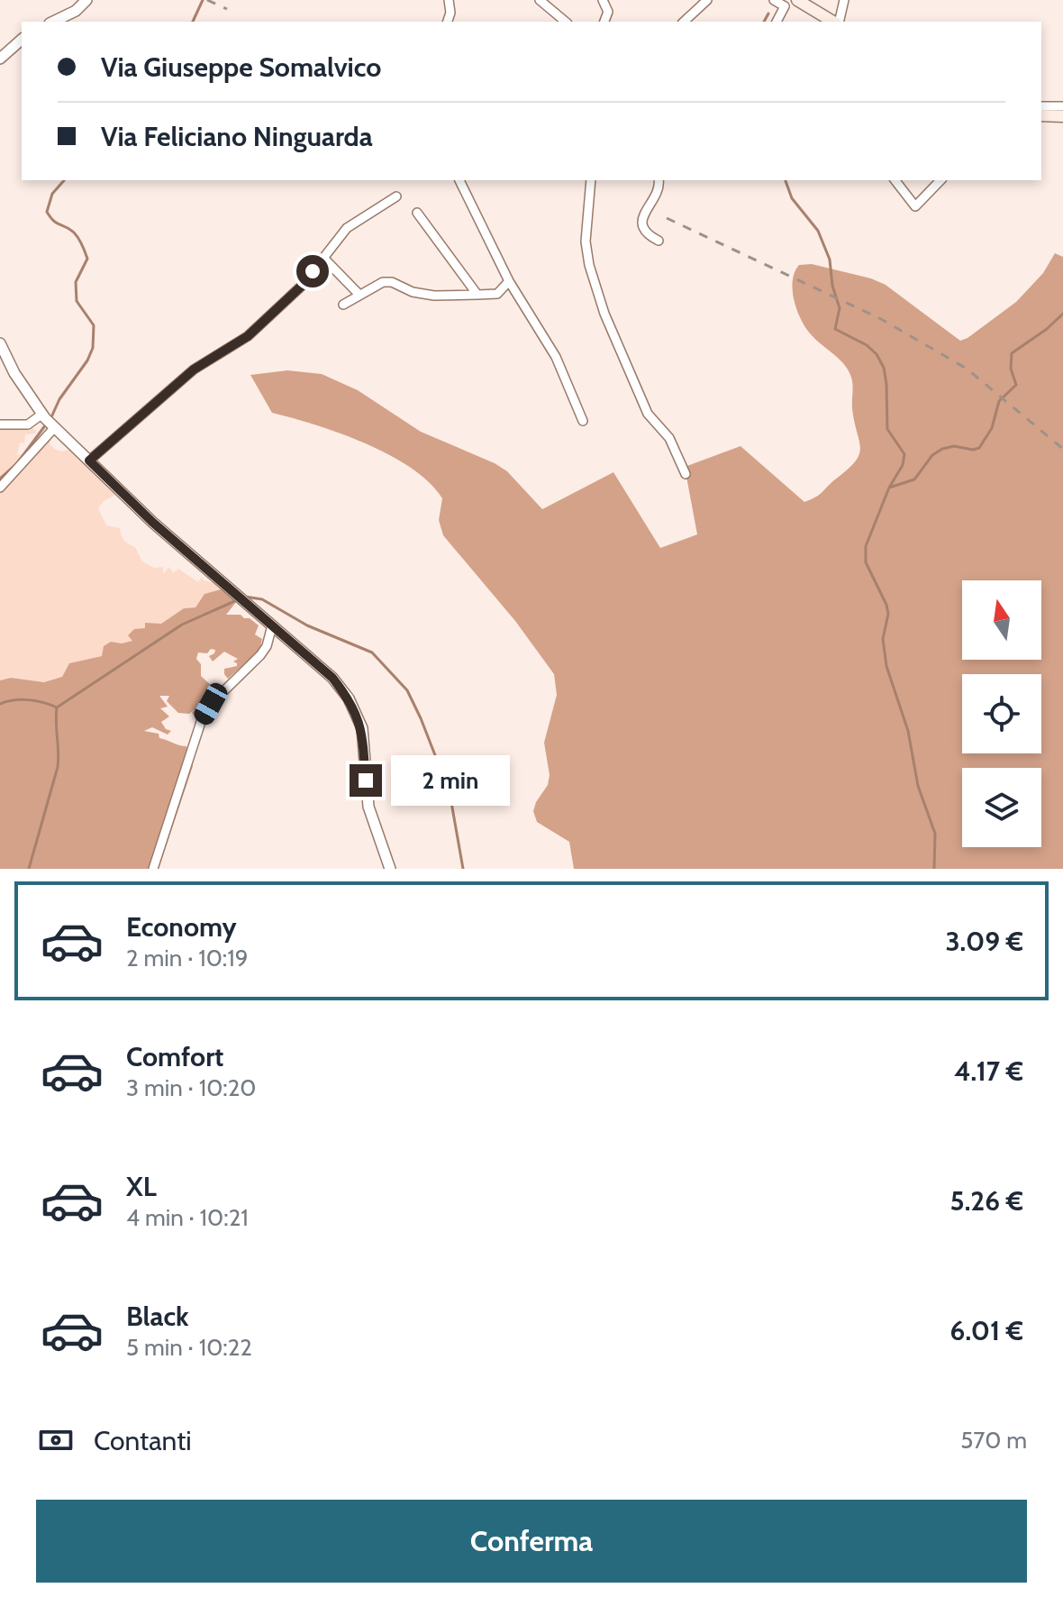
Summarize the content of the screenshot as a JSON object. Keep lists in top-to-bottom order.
{
  "north": "top",
  "page": {
    "banner": ["Via Giuseppe Somalvico", "Via Feliciano Ninguarda"],
    "bubble": "2 min",
    "list": [
      {
        "name": "Economy",
        "note": "2 min · 10:19",
        "value": "3.09 €"
      },
      {
        "name": "Comfort",
        "note": "3 min · 10:20",
        "value": "4.17 €"
      },
      {
        "name": "XL",
        "note": "4 min · 10:21",
        "value": "5.26 €"
      },
      {
        "name": "Black",
        "note": "5 min · 10:22",
        "value": "6.01 €"
      }
    ],
    "pay": ["Contanti", "570 m"],
    "buttons": "Conferma"
  }
}
